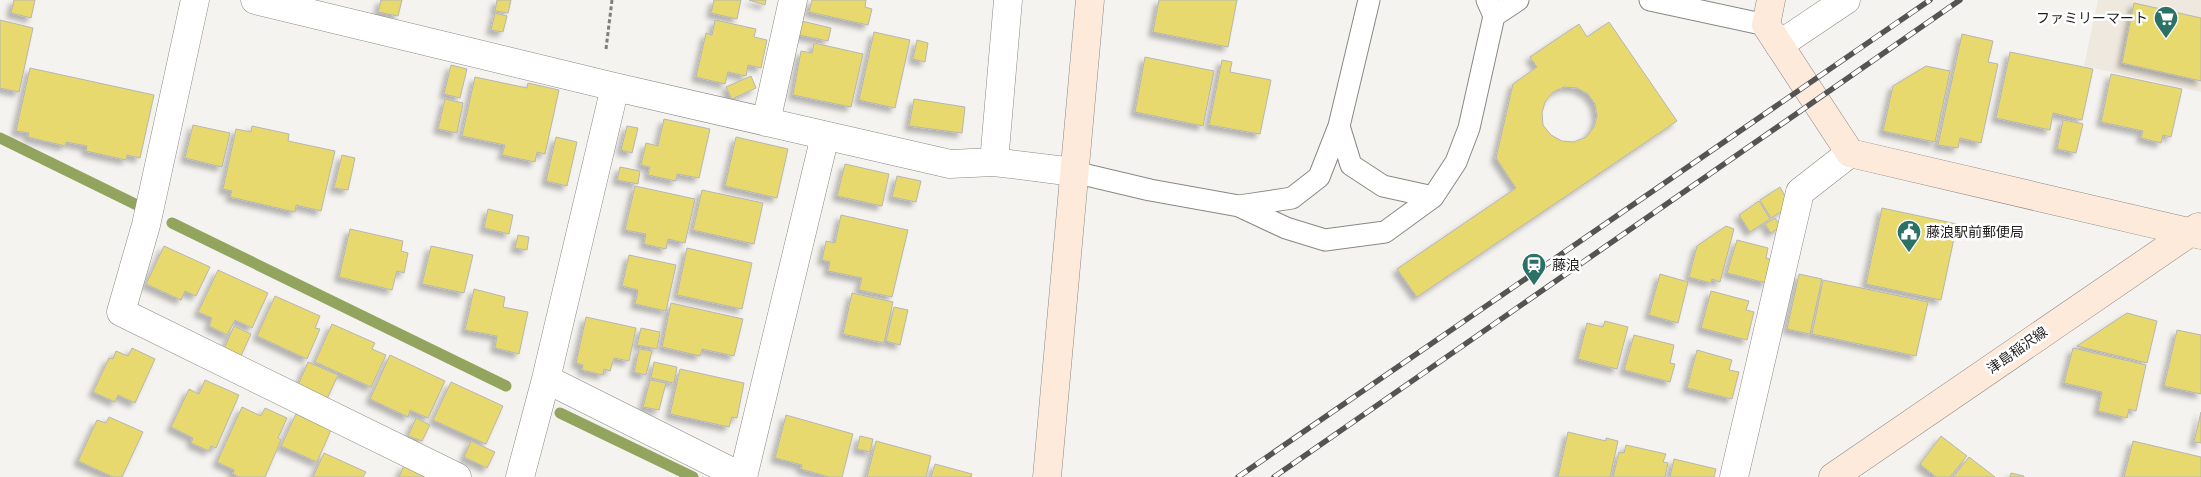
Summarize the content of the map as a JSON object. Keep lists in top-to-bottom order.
{
  "streets": {
    "street": ["津島稲沢線"]
  },
  "places": {
    "supermarket": ["ファミリーマート"],
    "public building": ["藤浪駅前郵便局"],
    "station": ["藤浪"]
  }
}
